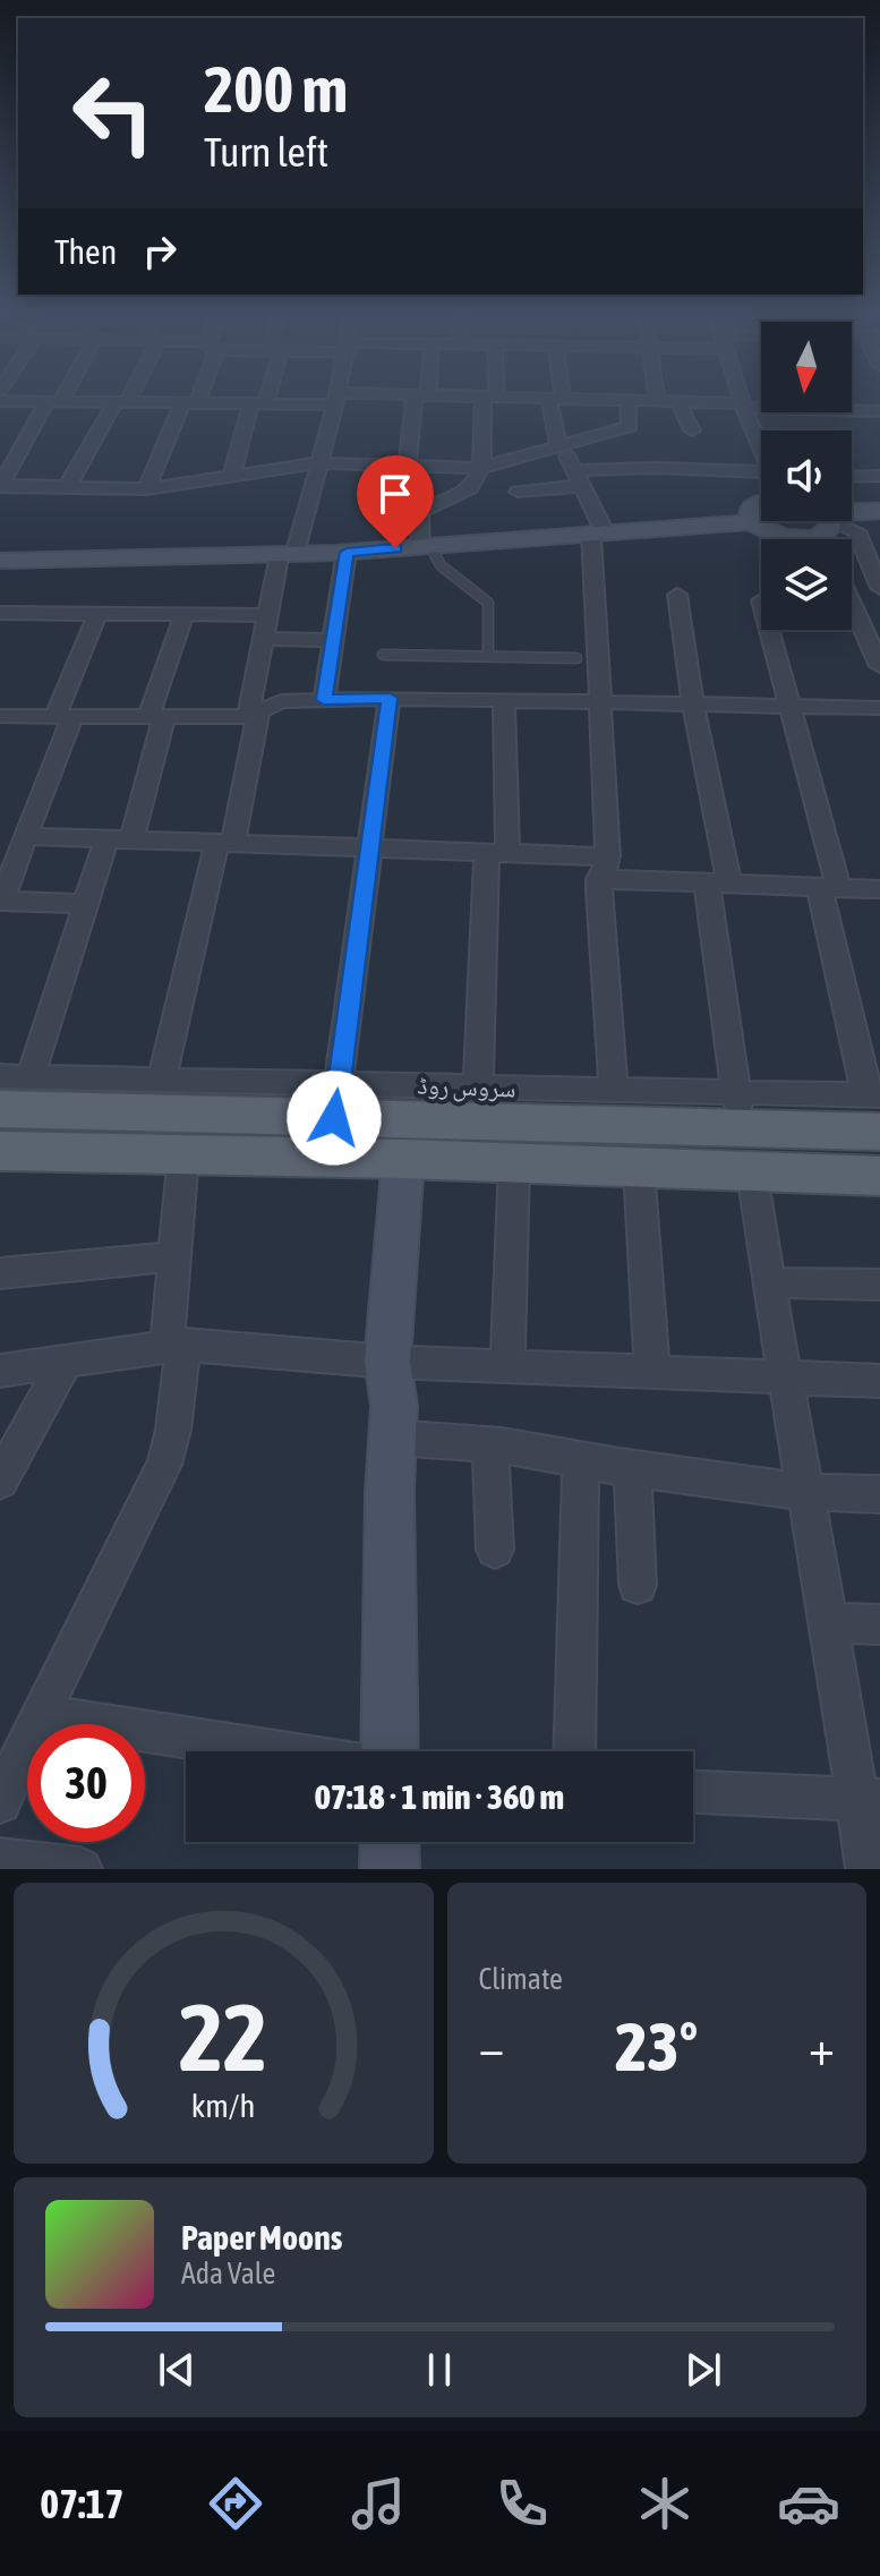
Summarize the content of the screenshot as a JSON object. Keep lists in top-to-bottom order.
{
  "streets": {
    "street": ["سروس روڈ"]
  },
  "north": "bottom",
  "page": {
    "turn": ["200 m", "Turn left"],
    "then": "Then",
    "limit": "30",
    "trip": "07:18 · 1 min · 360 m",
    "tile": "Climate",
    "heat": ["−", "23°", "+"],
    "song": ["Paper Moons", "Ada Vale"],
    "tabs": "07:17",
    "gauge": ["22", "km/h"]
  }
}
